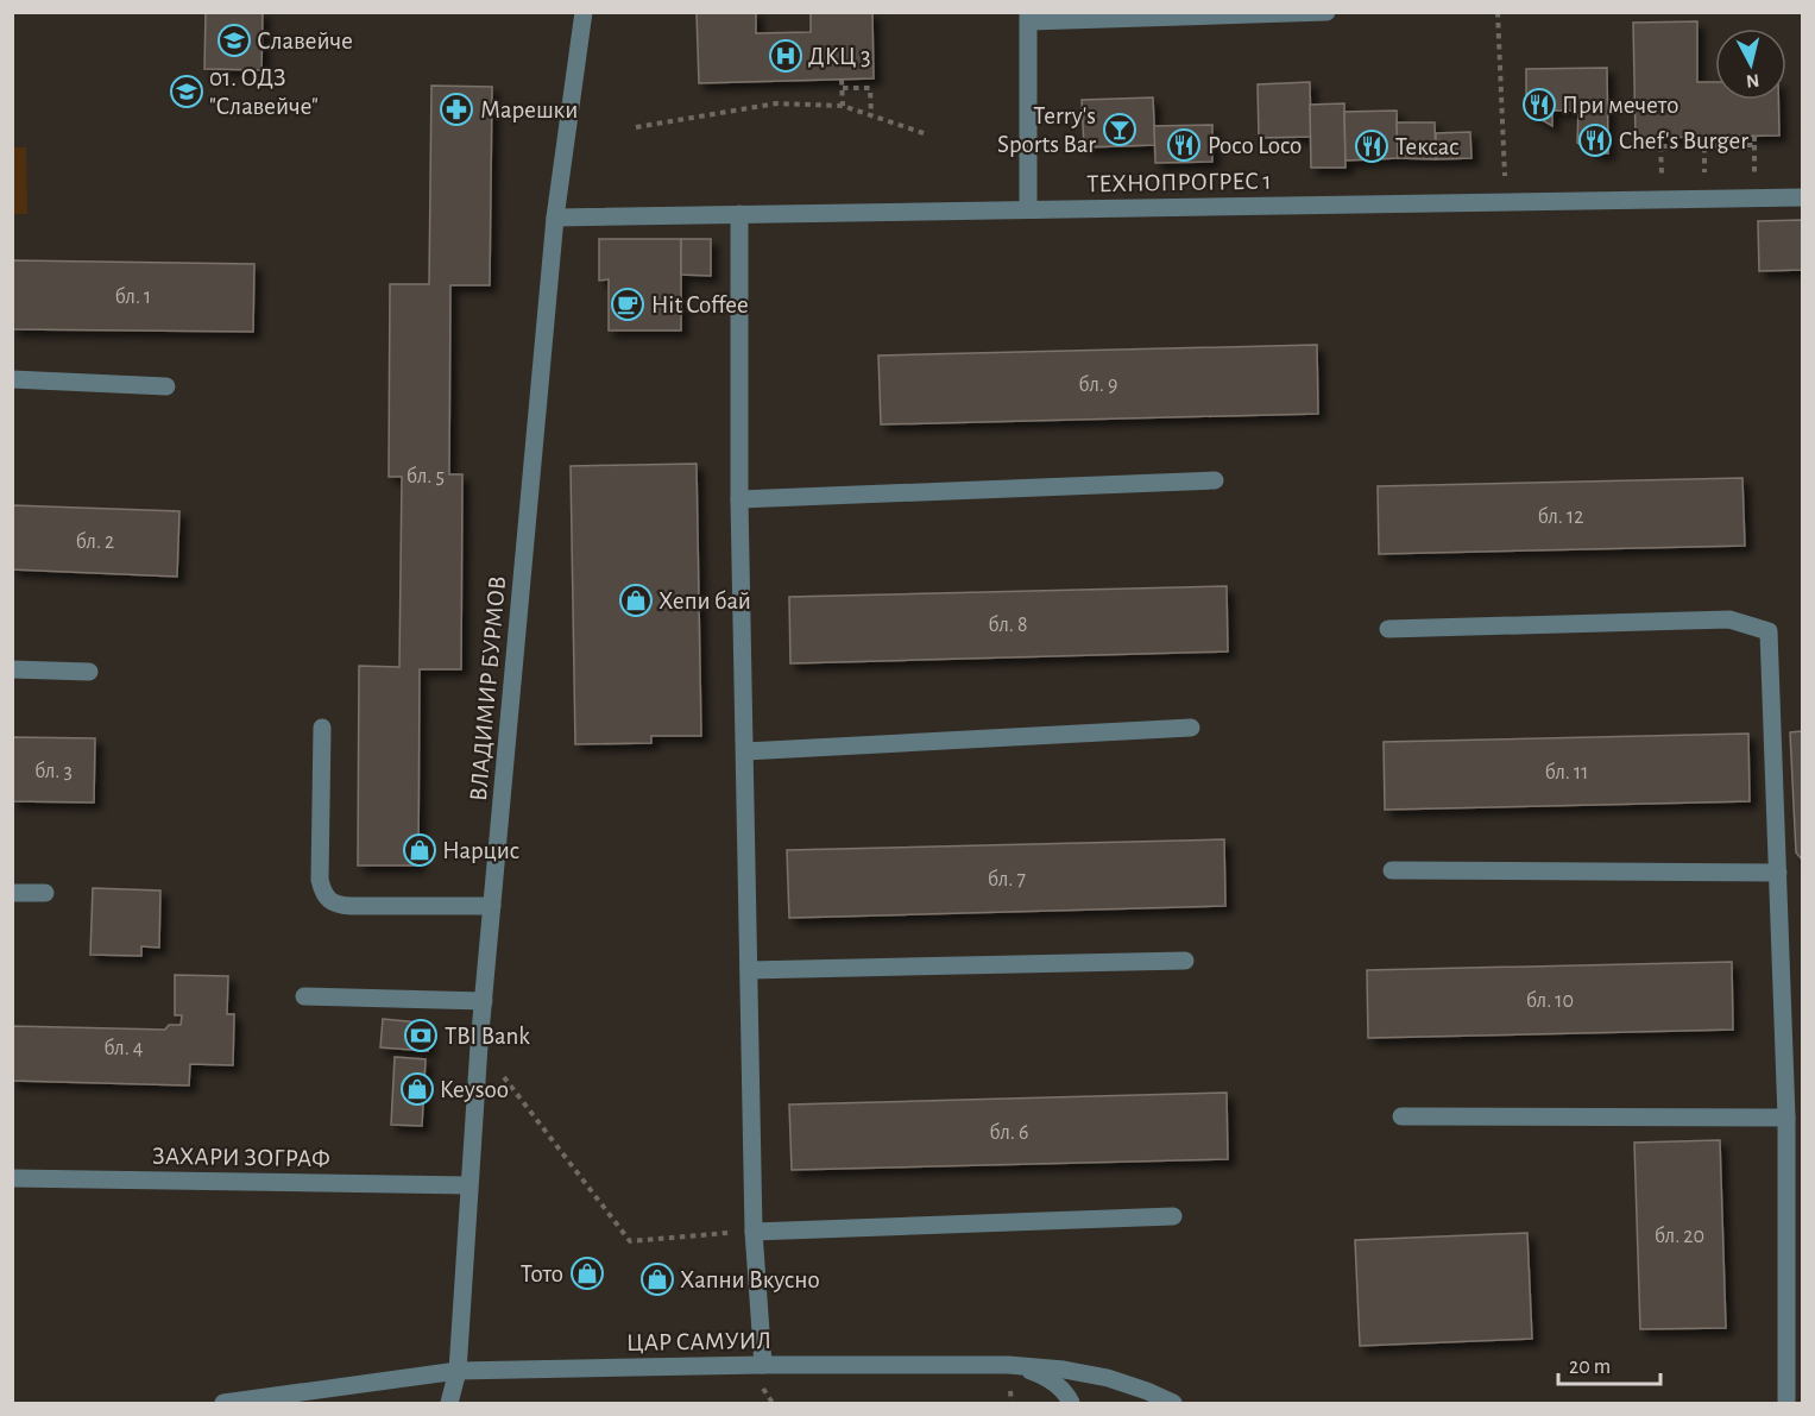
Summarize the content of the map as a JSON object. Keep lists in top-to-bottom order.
{
  "streets": {
    "street": [
      "ТЕХНОПРОГРЕС 1",
      "ВЛАДИМИР БУРМОВ",
      "ЗАХАРИ ЗОГРАФ",
      "ЦАР САМУИЛ"
    ]
  },
  "crossings": [
    ["ТЕХНОПРОГРЕС 1", "ВЛАДИМИР БУРМОВ"],
    ["ВЛАДИМИР БУРМОВ", "ЗАХАРИ ЗОГРАФ"],
    ["ВЛАДИМИР БУРМОВ", "ЦАР САМУИЛ"]
  ],
  "places": {
    "school or university": ["Славейче", "01. ОДЗ \"Славейче\""],
    "hospital": ["ДКЦ 3"],
    "restaurant": [
      "При мечето",
      "Chef's Burger",
      "Poco Loco",
      "Тексас"
    ],
    "pharmacy": ["Марешки"],
    "bar": ["Terry's Sports Bar"],
    "cafe": ["Hit Coffee"],
    "shop": [
      "Хепи бай",
      "Нарцис",
      "Keysoo",
      "Тото",
      "Хапни Вкусно"
    ],
    "bank": ["TBI Bank"]
  },
  "house_numbers": [
    "бл. 1",
    "бл. 9",
    "бл. 5",
    "бл. 12",
    "бл. 2",
    "бл. 8",
    "бл. 3",
    "бл. 11",
    "бл. 7",
    "бл. 10",
    "бл. 4",
    "бл. 6",
    "бл. 20"
  ],
  "scale_bar": "20 m",
  "north": "bottom"
}
